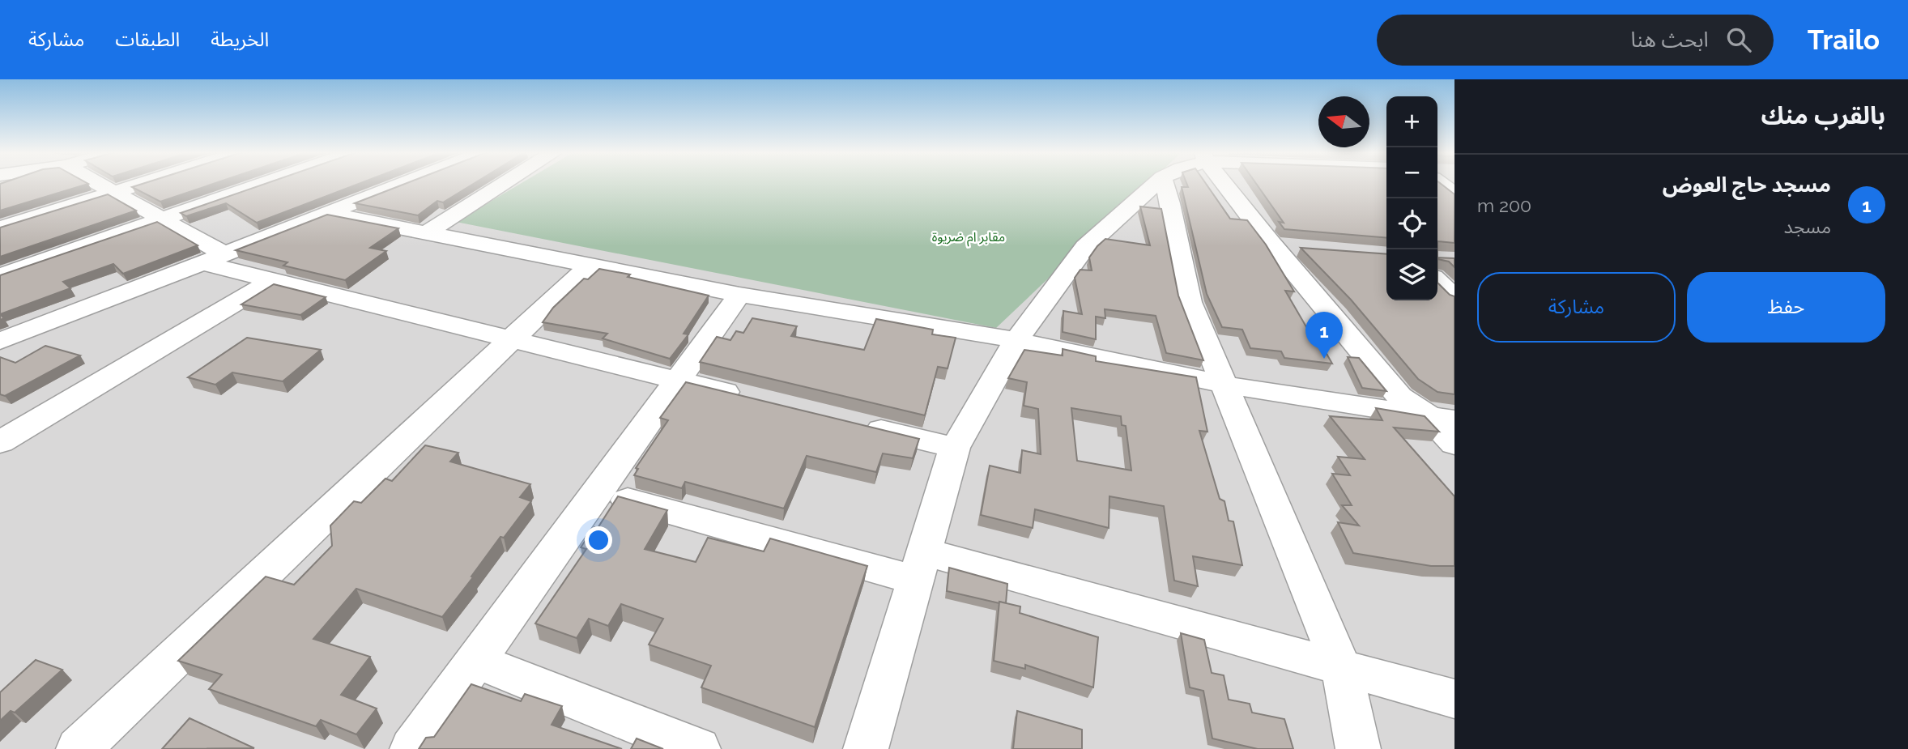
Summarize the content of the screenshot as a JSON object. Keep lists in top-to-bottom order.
{
  "parks": ["مقابر ام ضريوة"],
  "north": "left",
  "page": {
    "header": "Trailo",
    "search": "ابحث هنا",
    "nav": ["الخريطة", "الطبقات", "مشاركة"],
    "heading": "بالقرب منك",
    "map_buttons": ["+", "−"],
    "list": [
      {
        "mark": "1",
        "name": "مسجد حاج العوض",
        "note": "مسجد",
        "value": "200 m"
      }
    ],
    "buttons": ["حفظ", "مشاركة"],
    "pins": "1"
  }
}
